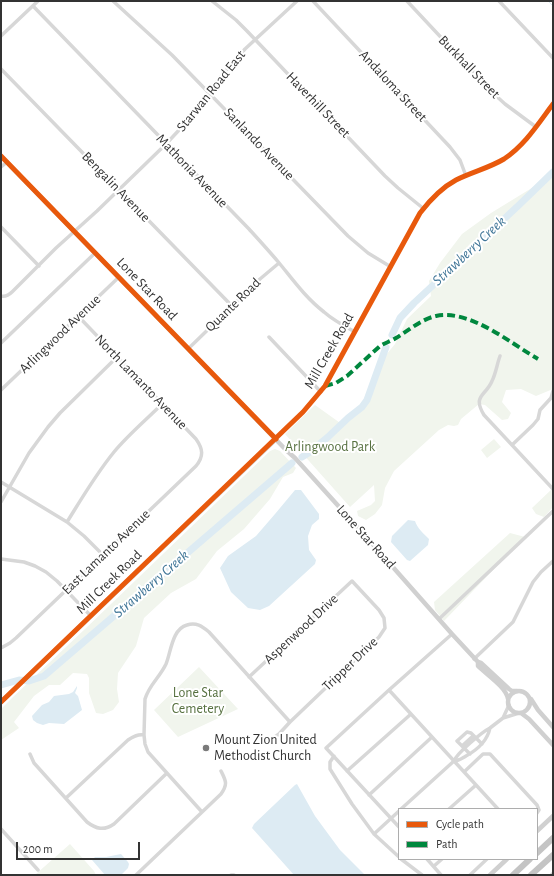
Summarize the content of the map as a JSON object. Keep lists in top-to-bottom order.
{
  "streets": {
    "street": [
      "Burkhall Street",
      "Andaloma Street",
      "Starwan Road East",
      "Haverhill Street",
      "Sanlando Avenue",
      "Mathonia Avenue",
      "Bengalin Avenue",
      "Lone Star Road",
      "Quante Road",
      "Arlingwood Avenue",
      "Mill Creek Road",
      "North Lamanto Avenue",
      "East Lamanto Avenue",
      "Aspenwood Drive",
      "Tripper Drive"
    ]
  },
  "crossings": [
    ["Burkhall Street", "Mill Creek Road"],
    ["Andaloma Street", "Mill Creek Road"],
    ["Starwan Road East", "Haverhill Street"],
    ["Starwan Road East", "Sanlando Avenue"],
    ["Starwan Road East", "Mathonia Avenue"],
    ["Starwan Road East", "Bengalin Avenue"],
    ["Starwan Road East", "Lone Star Road"],
    ["Haverhill Street", "Mill Creek Road"],
    ["Sanlando Avenue", "Mill Creek Road"],
    ["Mathonia Avenue", "Quante Road"],
    ["Mathonia Avenue", "Mill Creek Road"],
    ["Bengalin Avenue", "Quante Road"],
    ["Lone Star Road", "Quante Road"],
    ["Lone Star Road", "Arlingwood Avenue"],
    ["Lone Star Road", "Mill Creek Road"],
    ["Arlingwood Avenue", "North Lamanto Avenue"],
    ["North Lamanto Avenue", "East Lamanto Avenue"],
    ["Aspenwood Drive", "Tripper Drive"]
  ],
  "water": ["Strawberry Creek"],
  "parks": ["Arlingwood Park", "Lone Star Cemetery"],
  "places": ["Mount Zion United Methodist Church"],
  "legend": ["Cycle path", "Path"],
  "scale_bar": "200 m"
}
